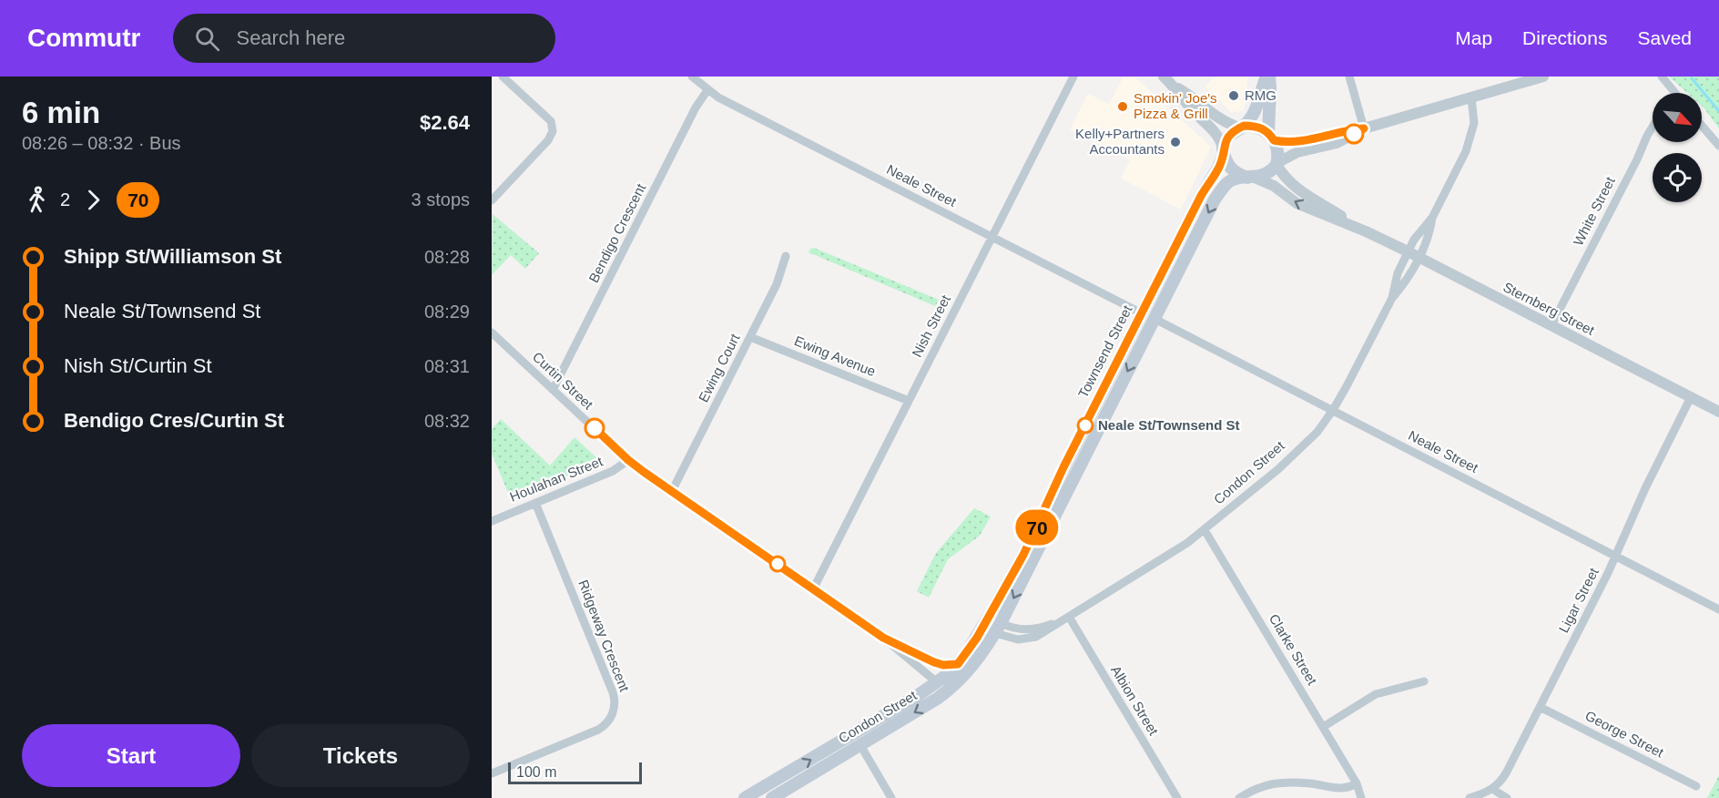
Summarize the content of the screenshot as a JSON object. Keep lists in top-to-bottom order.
{
  "streets": {
    "main road": ["Townsend Street", "Condon Street"],
    "street": [
      "Neale Street",
      "White Street",
      "Bendigo Crescent",
      "Sternberg Street",
      "Nish Street",
      "Ewing Avenue",
      "Ewing Court",
      "Curtin Street",
      "Houlahan Street",
      "Ligar Street",
      "Ridgeway Crescent",
      "Clarke Street",
      "Albion Street",
      "George Street"
    ]
  },
  "crossings": [
    ["Neale Street", "Bendigo Crescent"],
    ["Neale Street", "Nish Street"],
    ["Neale Street", "Townsend Street"],
    ["Neale Street", "Condon Street"],
    ["Neale Street", "Ligar Street"],
    ["White Street", "Sternberg Street"],
    ["Bendigo Crescent", "Curtin Street"],
    ["Sternberg Street", "Townsend Street"],
    ["Sternberg Street", "Condon Street"],
    ["Sternberg Street", "Ligar Street"],
    ["Nish Street", "Ewing Avenue"],
    ["Nish Street", "Curtin Street"],
    ["Townsend Street", "Condon Street"],
    ["Ewing Avenue", "Ewing Court"],
    ["Ewing Court", "Curtin Street"],
    ["Curtin Street", "Condon Street"],
    ["Curtin Street", "Houlahan Street"],
    ["Condon Street", "Clarke Street"],
    ["Condon Street", "Albion Street"],
    ["Houlahan Street", "Ridgeway Crescent"],
    ["Ligar Street", "George Street"]
  ],
  "places": [
    "RMG",
    "Smokin' Joe's Pizza & Grill",
    "Kelly+Partners Accountants",
    "Neale St/Townsend St"
  ],
  "lines": ["bus line 70"],
  "scale_bar": "100 m",
  "north": "bottom right",
  "page": {
    "header": "Commutr",
    "search": "Search here",
    "nav": ["Map", "Directions", "Saved"],
    "heading": ["6 min", "08:26 – 08:32 · Bus", "$2.64"],
    "on_map": "70",
    "legs": ["2", "70", "3 stops"],
    "list": [
      {
        "name": "Shipp St/Williamson St",
        "value": "08:28"
      },
      {
        "name": "Neale St/Townsend St",
        "value": "08:29"
      },
      {
        "name": "Nish St/Curtin St",
        "value": "08:31"
      },
      {
        "name": "Bendigo Cres/Curtin St",
        "value": "08:32"
      }
    ],
    "buttons": ["Start", "Tickets"],
    "scale": "100 m"
  }
}
